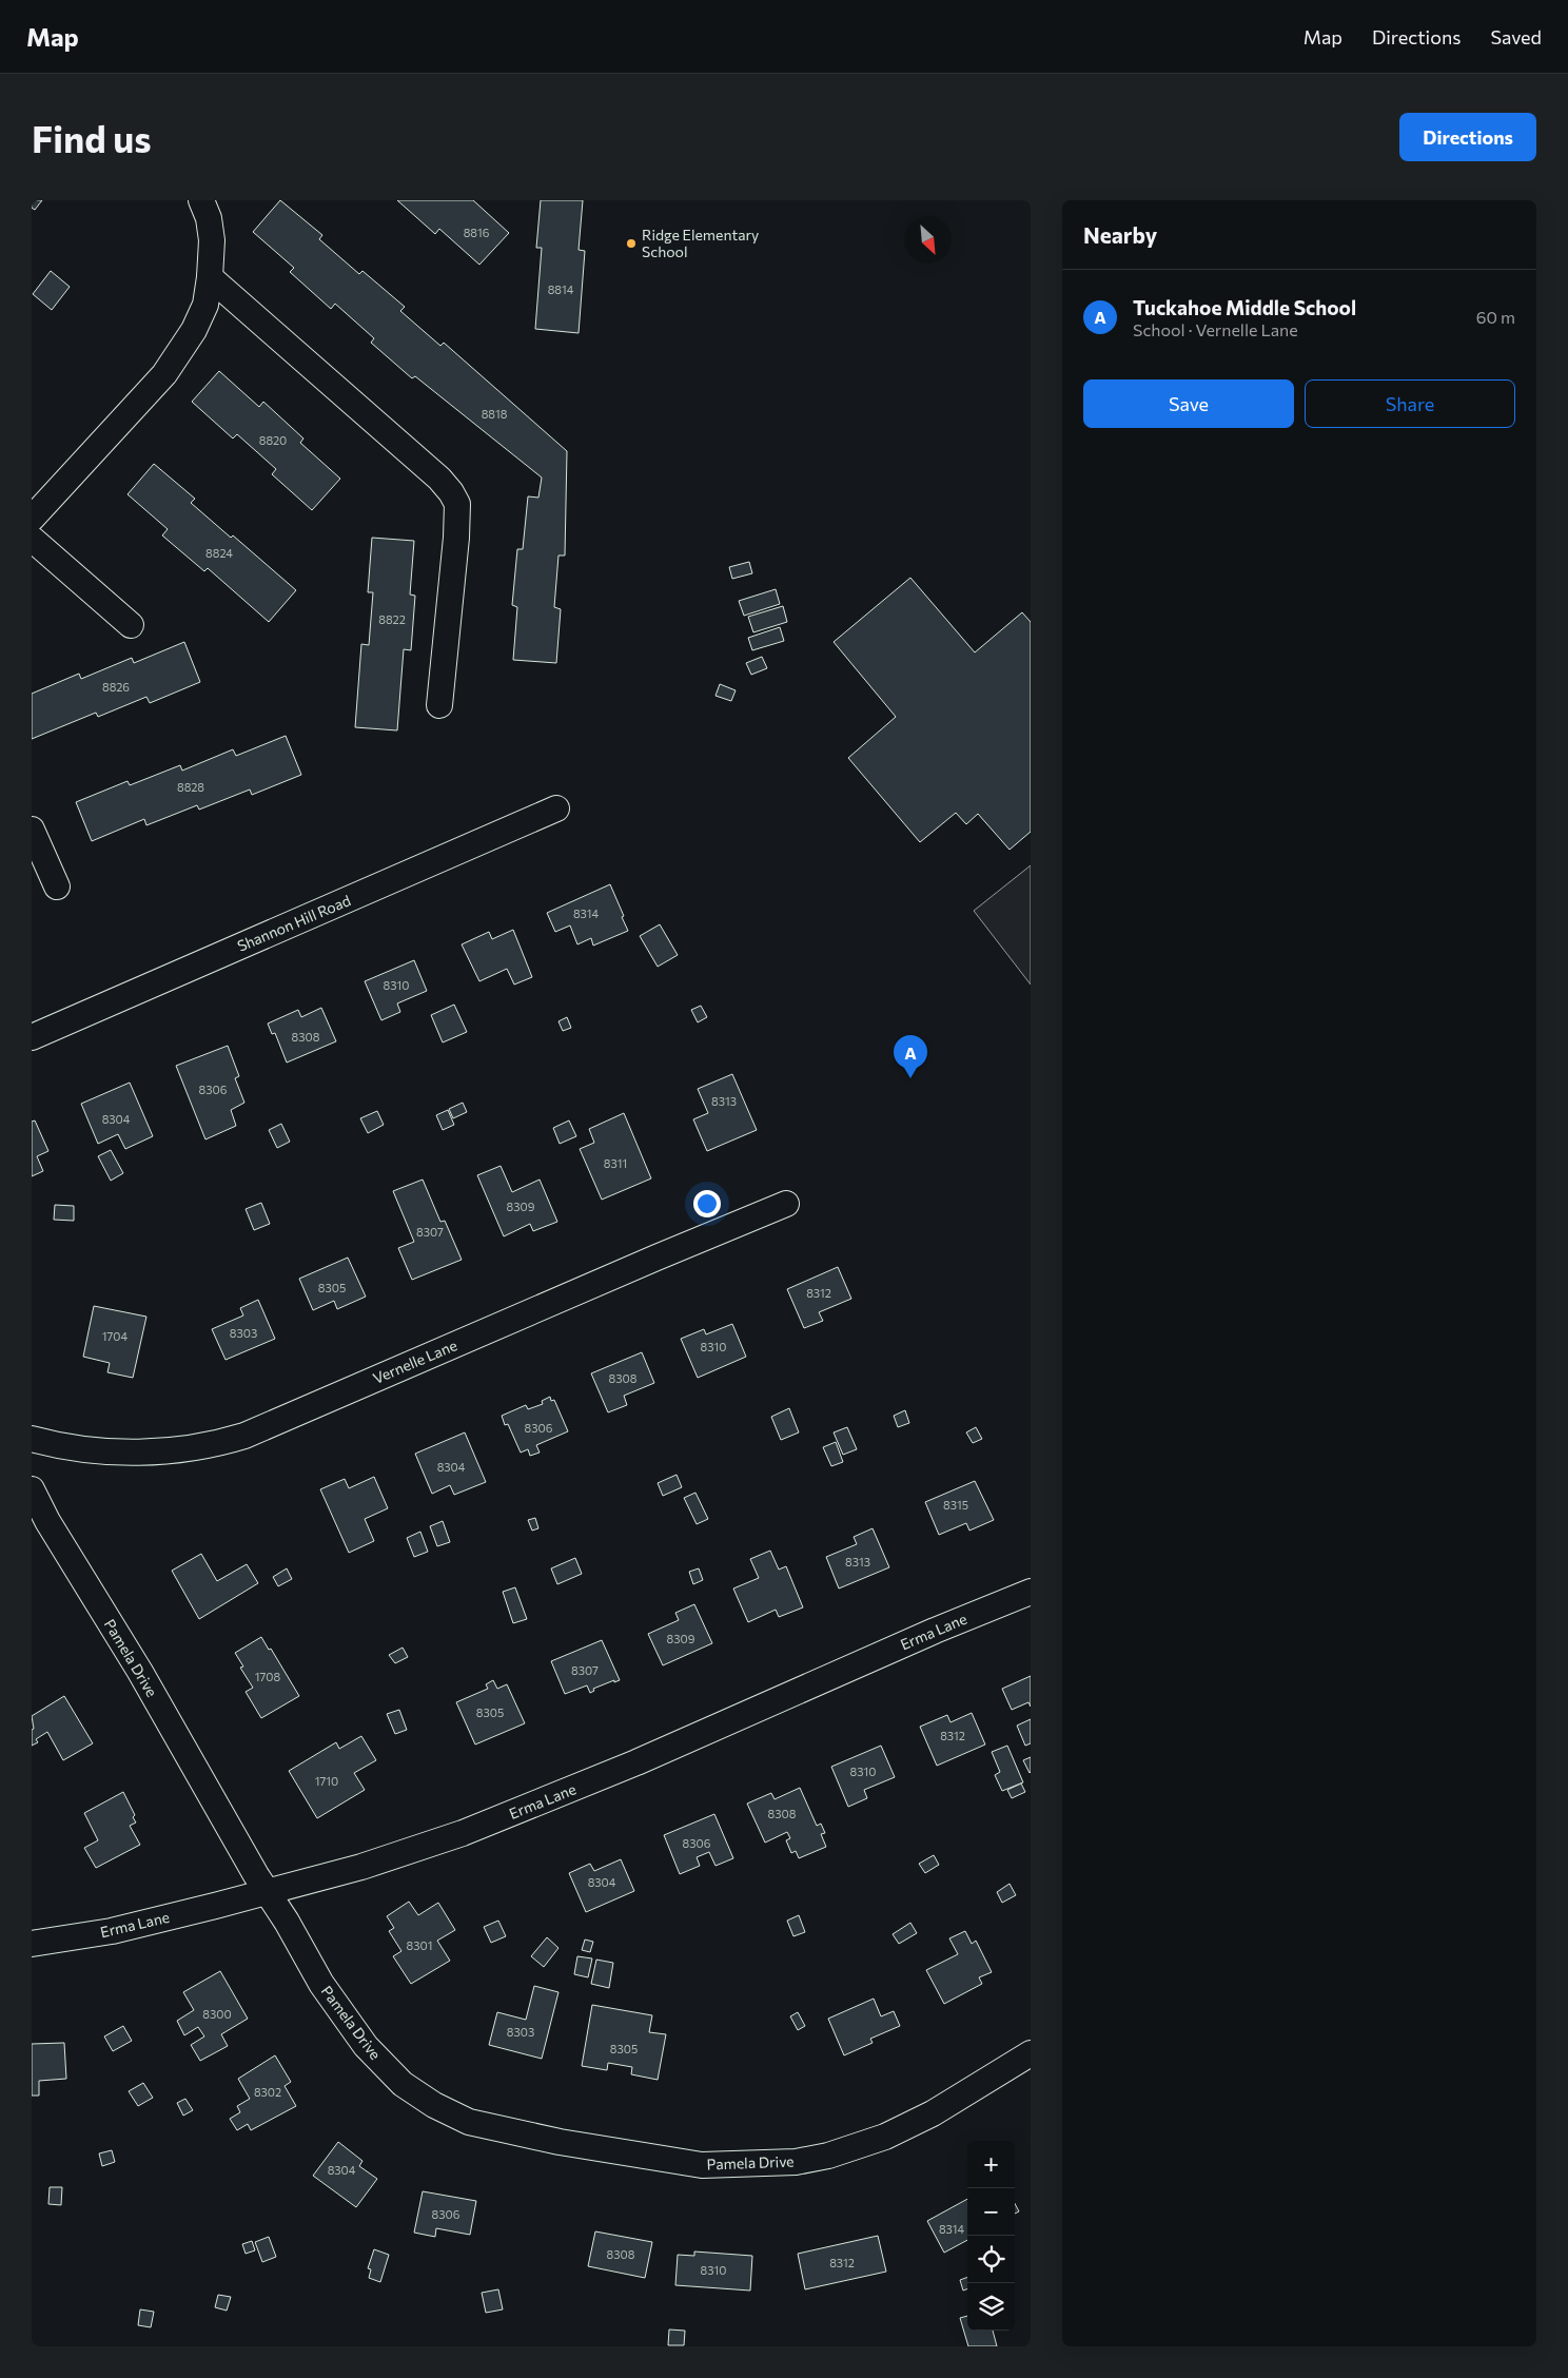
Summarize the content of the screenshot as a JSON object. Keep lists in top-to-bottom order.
{
  "streets": {
    "street": [
      "Shannon Hill Road",
      "Vernelle Lane",
      "Erma Lane",
      "Pamela Drive"
    ]
  },
  "crossings": [
    ["Erma Lane", "Pamela Drive"]
  ],
  "places": ["Ridge Elementary School"],
  "house_numbers": [
    "8816",
    "8814",
    "8818",
    "8820",
    "8824",
    "8822",
    "8826",
    "8828",
    "8314",
    "8310",
    "8308",
    "8306",
    "8313",
    "8304",
    "8311",
    "8309",
    "8307",
    "8305",
    "8312",
    "8303",
    "1704",
    "8310",
    "8308",
    "8306",
    "8304",
    "8315",
    "8313",
    "8309",
    "8307",
    "1708",
    "8305",
    "8312",
    "8310",
    "1710",
    "8308",
    "8306",
    "8304",
    "8301",
    "8300",
    "8303",
    "8305",
    "8302",
    "8304",
    "8306",
    "8314",
    "8308",
    "8312",
    "8310"
  ],
  "north": "bottom right",
  "page": {
    "header": "Map",
    "nav": ["Map", "Directions", "Saved"],
    "buttons": [
      "Directions",
      ["Save", "Share"]
    ],
    "title": "Find us",
    "heading": "Nearby",
    "list": [
      {
        "mark": "A",
        "name": "Tuckahoe Middle School",
        "note": "School · Vernelle Lane",
        "value": "60 m"
      }
    ],
    "pins": "A",
    "map_buttons": ["+", "−"]
  }
}
